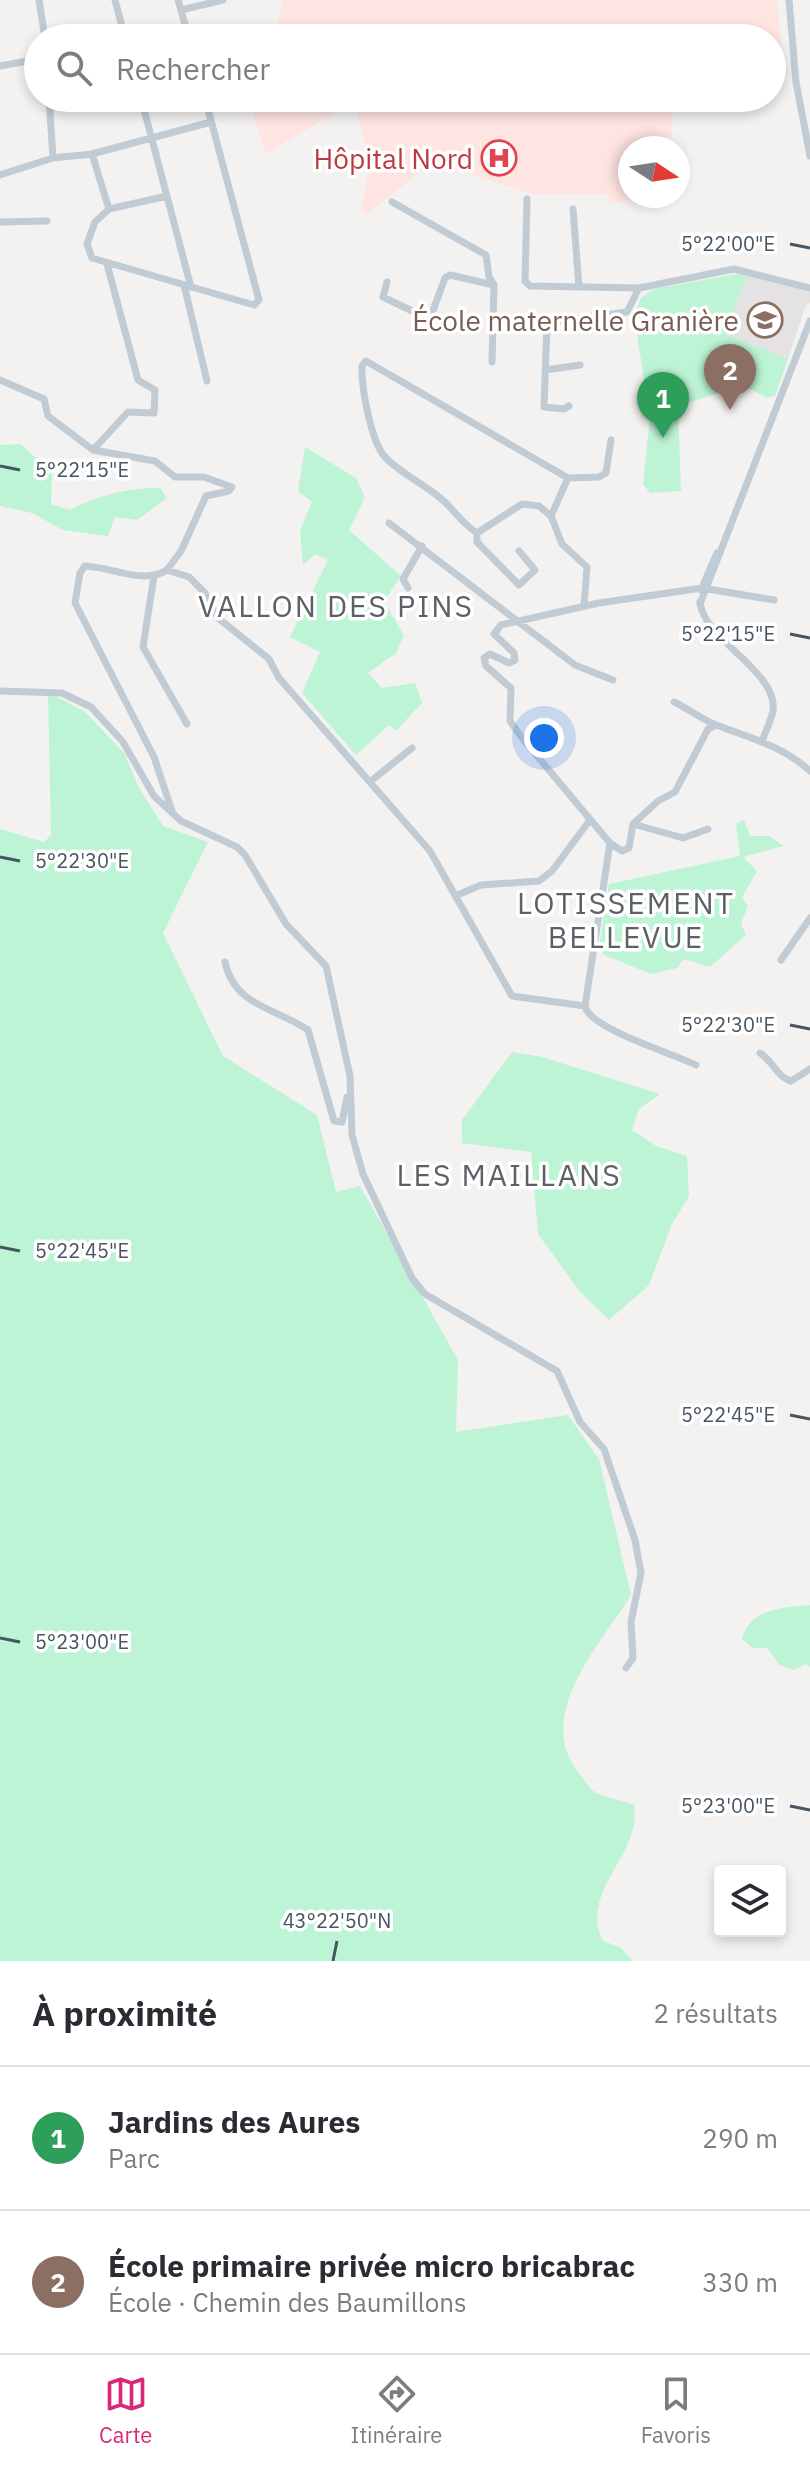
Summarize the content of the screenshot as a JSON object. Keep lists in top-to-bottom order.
{
  "districts": ["VALLON DES PINS", "LOTISSEMENT BELLEVUE", "LES MAILLANS"],
  "places": {
    "hospital": ["Hôpital Nord"],
    "school or university": ["École maternelle Granière"]
  },
  "north": "right",
  "page": {
    "search": "Rechercher",
    "pins": ["2", "1"],
    "heading": ["À proximité", "2 résultats"],
    "list": [
      {
        "mark": "1",
        "name": "Jardins des Aures",
        "note": "Parc",
        "value": "290 m"
      },
      {
        "mark": "2",
        "name": "École primaire privée micro bricabrac",
        "note": "École · Chemin des Baumillons",
        "value": "330 m"
      }
    ],
    "nav": ["Carte", "Itinéraire", "Favoris"]
  },
  "coordinates": [
    "5°22'00\"E",
    "5°22'15\"E",
    "5°22'30\"E",
    "5°22'45\"E",
    "5°23'00\"E",
    "43°22'50\"N"
  ]
}
